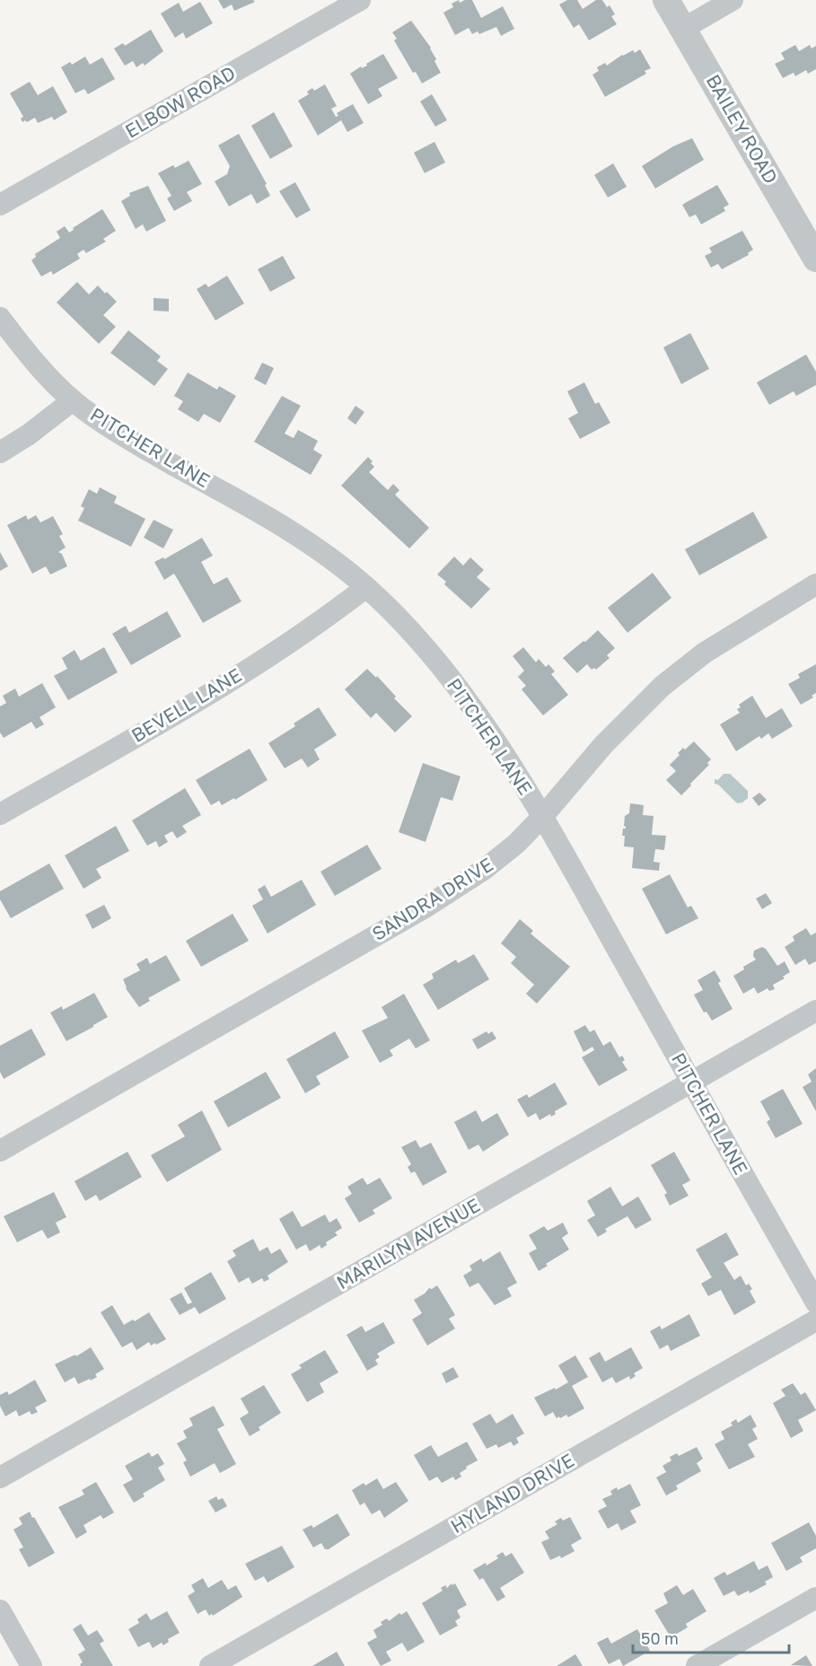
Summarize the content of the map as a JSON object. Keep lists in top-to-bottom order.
{
  "streets": {
    "street": [
      "ELBOW ROAD",
      "BAILEY ROAD",
      "PITCHER LANE",
      "BEVELL LANE",
      "SANDRA DRIVE",
      "MARILYN AVENUE",
      "HYLAND DRIVE"
    ]
  },
  "crossings": [
    ["PITCHER LANE", "BEVELL LANE"],
    ["PITCHER LANE", "SANDRA DRIVE"],
    ["PITCHER LANE", "MARILYN AVENUE"]
  ],
  "scale_bar": "50 m"
}
